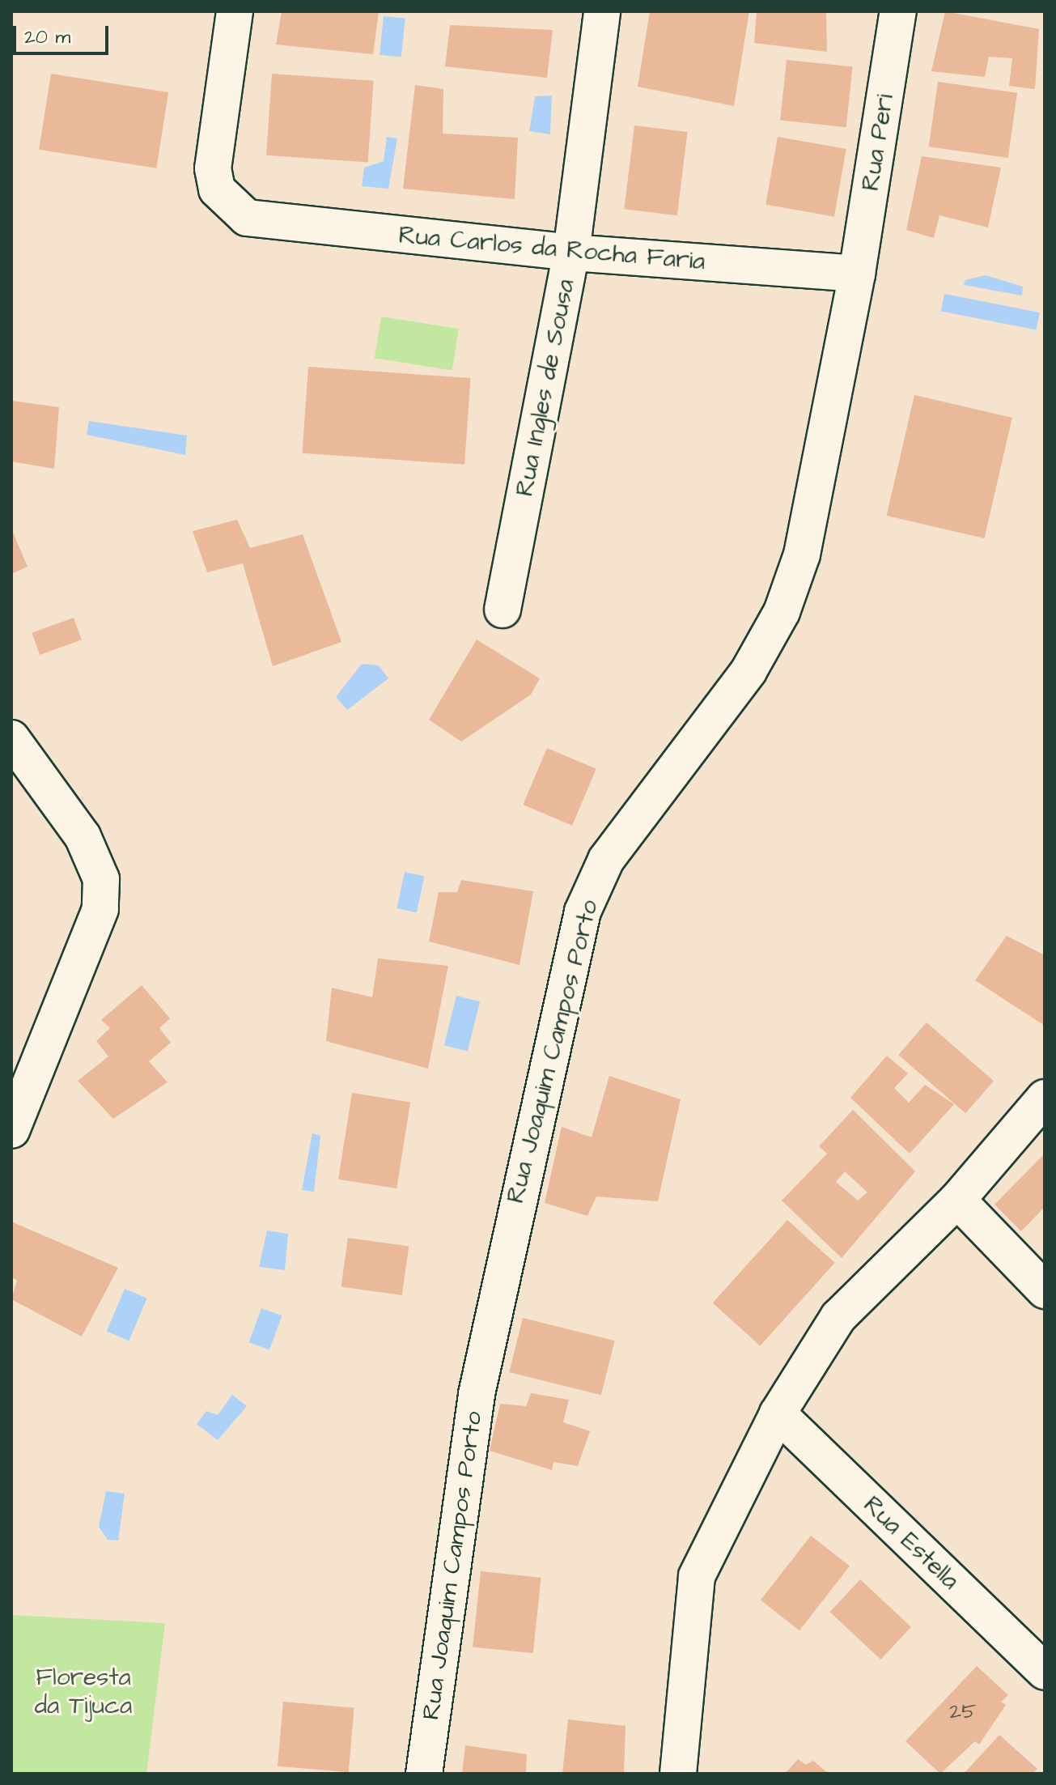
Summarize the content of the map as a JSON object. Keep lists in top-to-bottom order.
{
  "streets": {
    "street": [
      "Rua Peri",
      "Rua Carlos da Rocha Faria",
      "Rua Ingles de Sousa",
      "Rua Joaquim Campos Porto",
      "Rua Estella"
    ]
  },
  "crossings": [
    ["Rua Peri", "Rua Carlos da Rocha Faria"],
    ["Rua Peri", "Rua Joaquim Campos Porto"],
    ["Rua Carlos da Rocha Faria", "Rua Ingles de Sousa"],
    ["Rua Carlos da Rocha Faria", "Rua Joaquim Campos Porto"]
  ],
  "parks": ["Floresta da Tijuca"],
  "house_numbers": ["25"],
  "scale_bar": "20 m"
}
